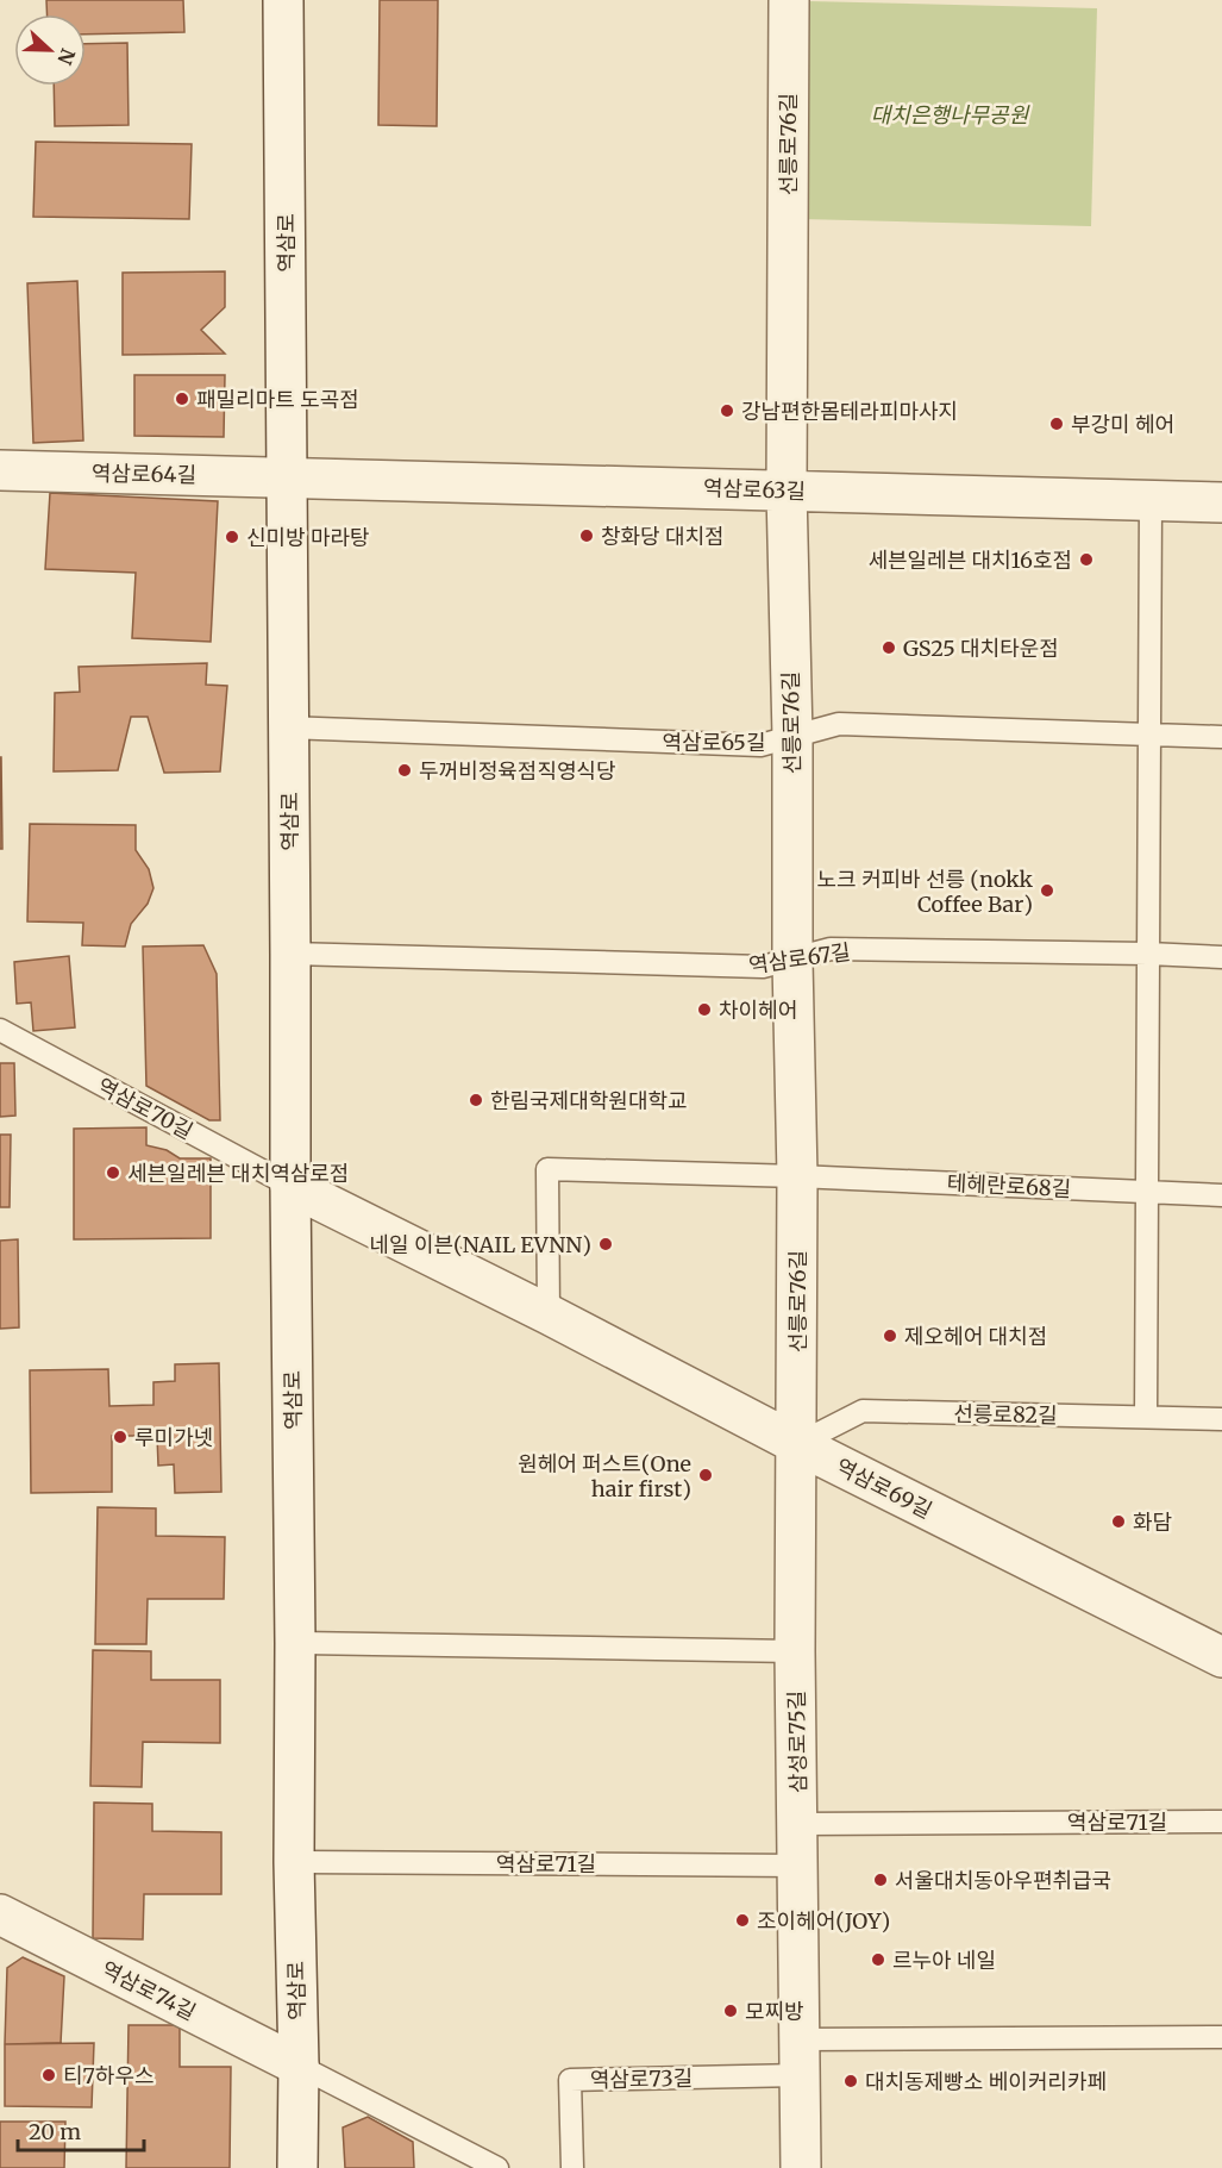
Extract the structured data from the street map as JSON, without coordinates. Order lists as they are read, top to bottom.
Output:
{
  "streets": {
    "street": [
      "선릉로76길",
      "역삼로",
      "역삼로64길",
      "역삼로63길",
      "역삼로69길",
      "삼성로75길",
      "역삼로74길"
    ],
    "lane": [
      "역삼로65길",
      "역삼로67길",
      "역삼로70길",
      "테헤란로68길",
      "선릉로82길",
      "역삼로71길",
      "역삼로73길"
    ]
  },
  "crossings": [
    ["선릉로76길", "역삼로63길"],
    ["선릉로76길", "역삼로65길"],
    ["선릉로76길", "역삼로67길"],
    ["선릉로76길", "테헤란로68길"],
    ["선릉로76길", "선릉로82길"],
    ["선릉로76길", "역삼로69길"],
    ["선릉로76길", "삼성로75길"],
    ["역삼로", "역삼로64길"],
    ["역삼로", "역삼로63길"],
    ["역삼로", "역삼로65길"],
    ["역삼로", "역삼로67길"],
    ["역삼로", "역삼로70길"],
    ["역삼로", "역삼로69길"],
    ["역삼로", "역삼로71길"],
    ["역삼로", "역삼로74길"],
    ["역삼로64길", "역삼로63길"],
    ["역삼로70길", "역삼로69길"],
    ["선릉로82길", "역삼로69길"],
    ["선릉로82길", "삼성로75길"],
    ["역삼로69길", "삼성로75길"],
    ["삼성로75길", "역삼로71길"],
    ["삼성로75길", "역삼로73길"]
  ],
  "parks": ["대치은행나무공원"],
  "places": [
    "패밀리마트 도곡점",
    "강남편한몸테라피마사지",
    "부강미 헤어",
    "창화당 대치점",
    "신미방 마라탕",
    "세븐일레븐 대치16호점",
    "GS25 대치타운점",
    "두꺼비정육점직영식당",
    "노크 커피바 선릉 (nokk Coffee Bar)",
    "차이헤어",
    "한림국제대학원대학교",
    "세븐일레븐 대치역삼로점",
    "네일 이븐(NAIL EVNN)",
    "제오헤어 대치점",
    "루미가넷",
    "원헤어 퍼스트(One hair first)",
    "화담",
    "서울대치동아우편취급국",
    "조이헤어(JOY)",
    "르누아 네일",
    "모찌방",
    "티7하우스",
    "대치동제빵소 베이커리카페"
  ],
  "scale_bar": "20 m",
  "north": "right"
}
